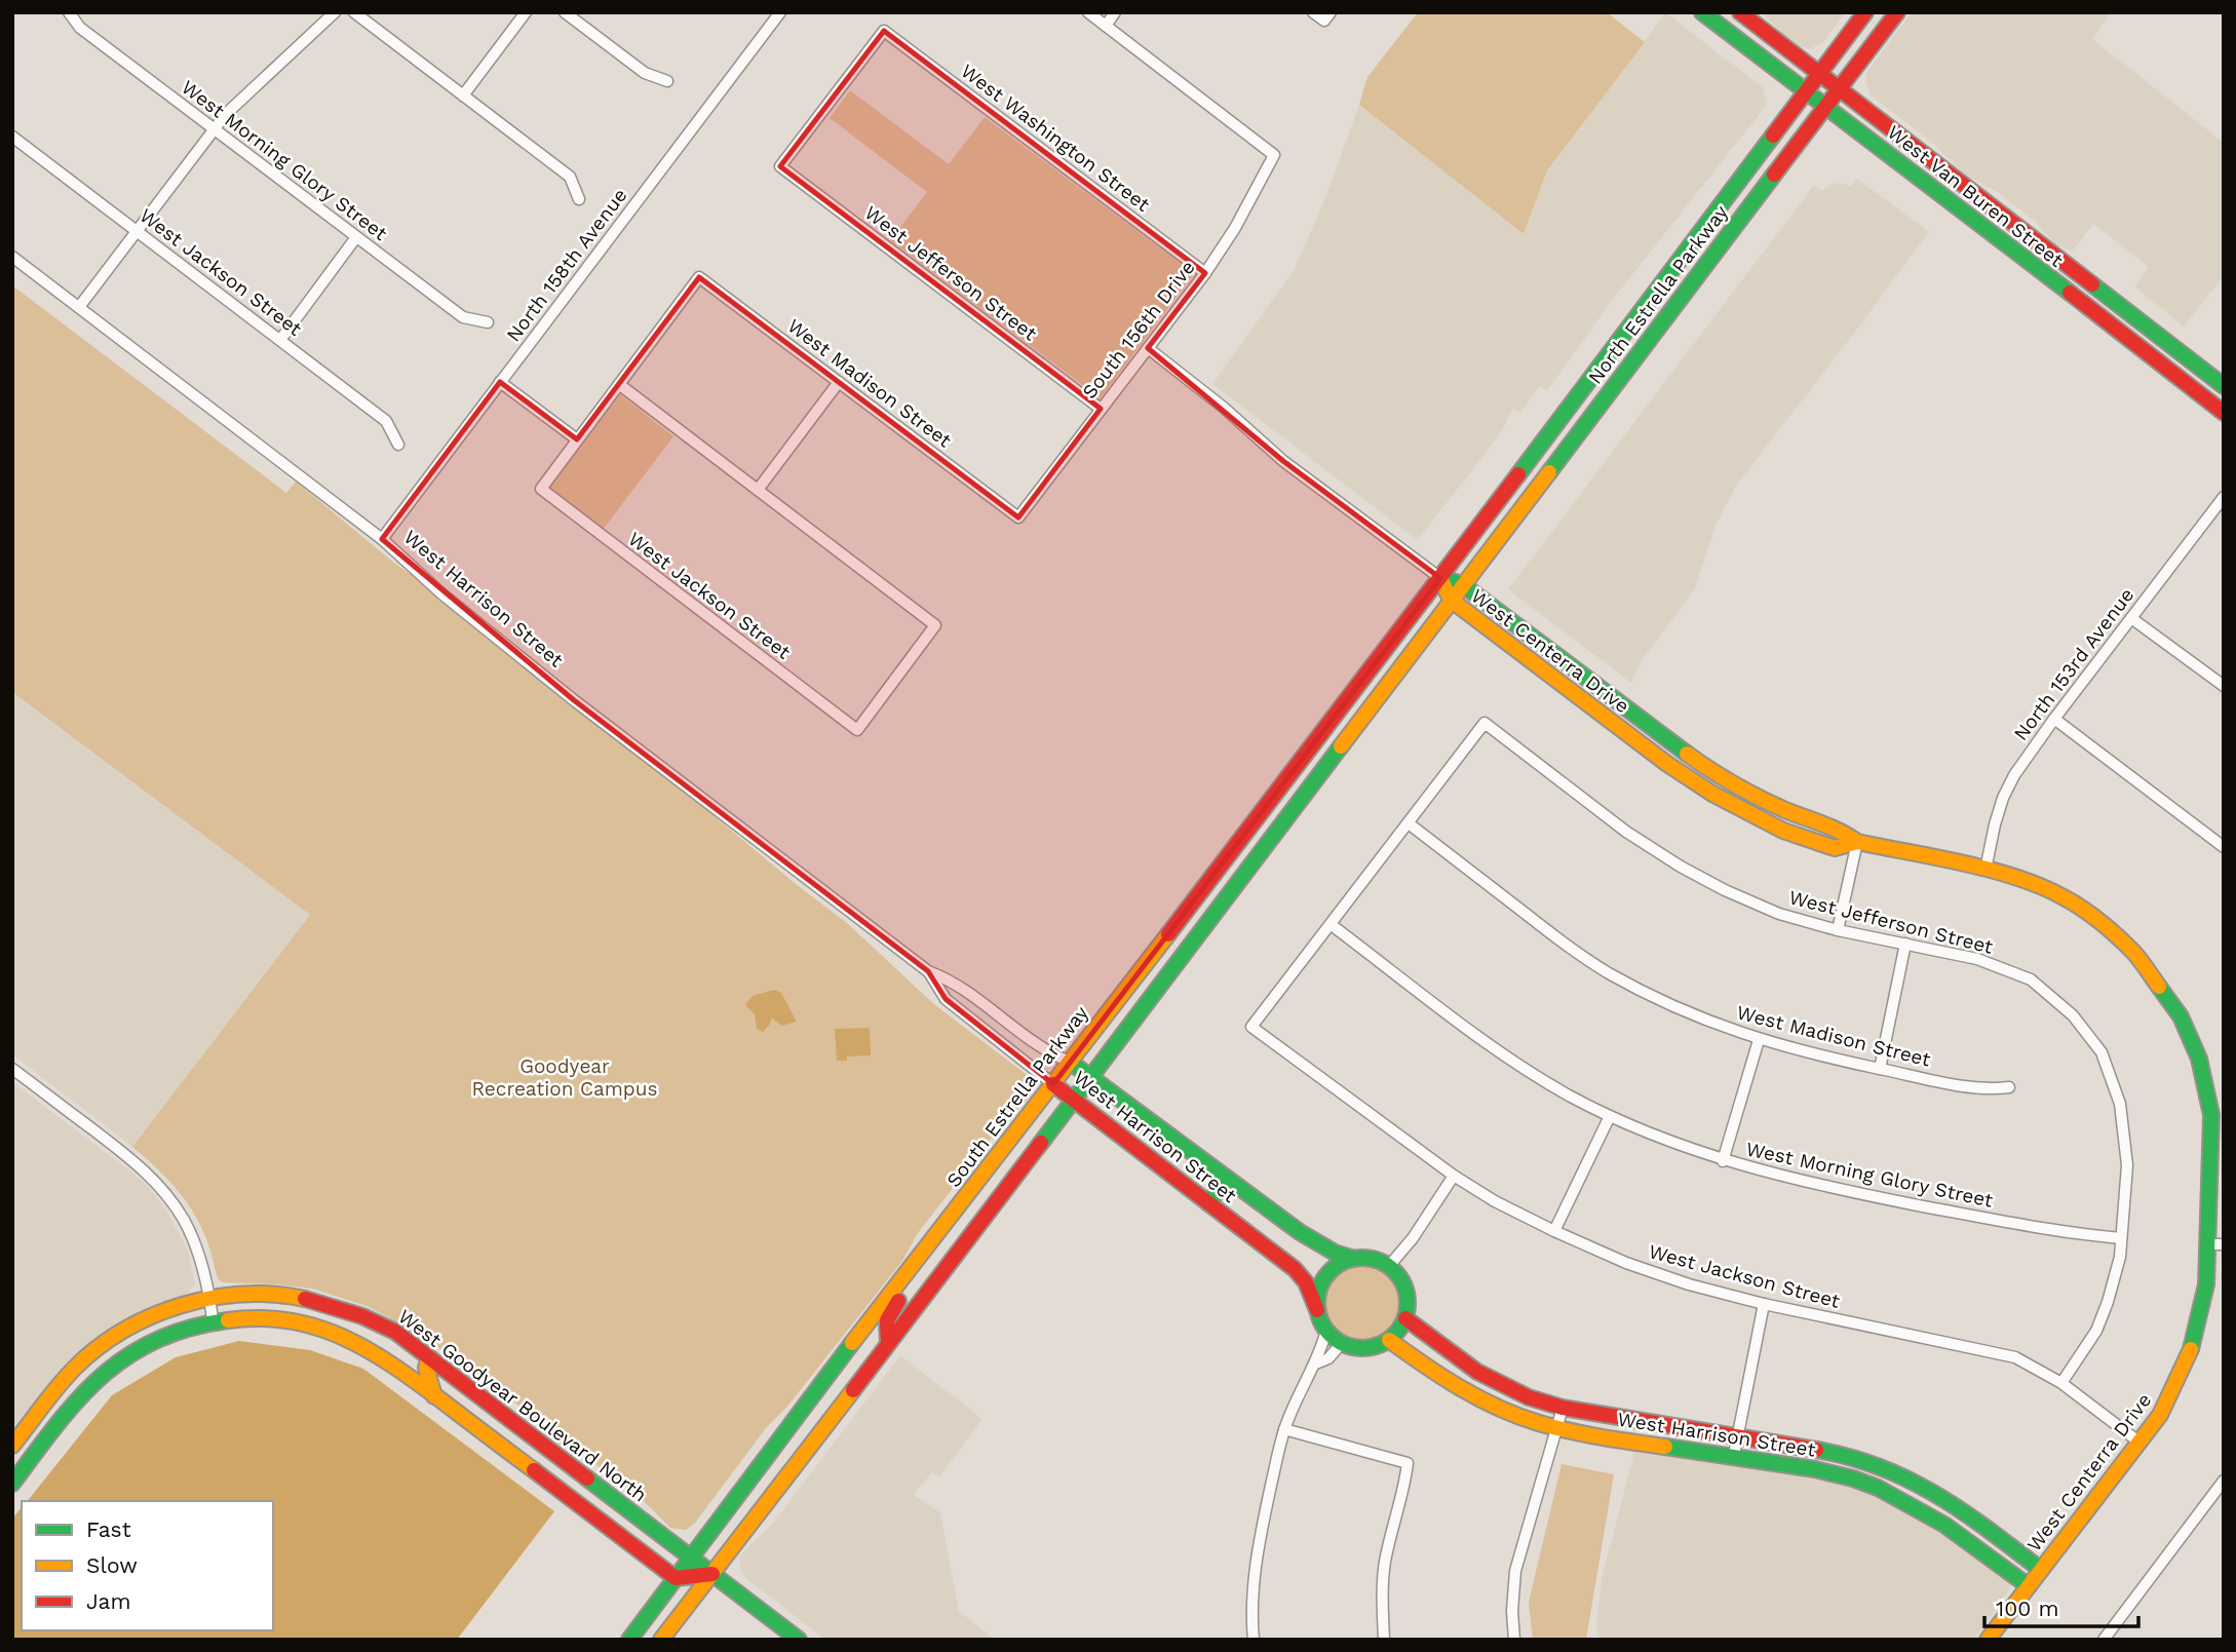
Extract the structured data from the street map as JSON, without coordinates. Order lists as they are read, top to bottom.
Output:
{
  "streets": {
    "street": [
      "West Washington Street",
      "West Morning Glory Street",
      "West Van Buren Street",
      "North 158th Avenue",
      "West Jackson Street",
      "West Jefferson Street",
      "North Estrella Parkway",
      "South 156th Drive",
      "West Madison Street",
      "West Harrison Street",
      "West Centerra Drive",
      "North 153rd Avenue",
      "South Estrella Parkway",
      "West Goodyear Boulevard North"
    ]
  },
  "crossings": [
    ["West Washington Street", "West Jefferson Street"],
    ["West Washington Street", "South 156th Drive"],
    ["West Morning Glory Street", "West Jackson Street"],
    ["West Morning Glory Street", "West Jefferson Street"],
    ["West Van Buren Street", "North Estrella Parkway"],
    ["North 158th Avenue", "West Harrison Street"],
    ["West Jackson Street", "West Jefferson Street"],
    ["West Jackson Street", "West Centerra Drive"],
    ["West Jefferson Street", "South 156th Drive"],
    ["West Jefferson Street", "West Madison Street"],
    ["North Estrella Parkway", "West Centerra Drive"],
    ["North Estrella Parkway", "South Estrella Parkway"],
    ["South 156th Drive", "West Madison Street"],
    ["West Harrison Street", "West Centerra Drive"],
    ["West Harrison Street", "South Estrella Parkway"],
    ["West Centerra Drive", "North 153rd Avenue"],
    ["West Centerra Drive", "South Estrella Parkway"],
    ["South Estrella Parkway", "West Goodyear Boulevard North"]
  ],
  "parks": ["Goodyear Recreation Campus"],
  "legend": ["Fast", "Slow", "Jam"],
  "scale_bar": "100 m"
}
